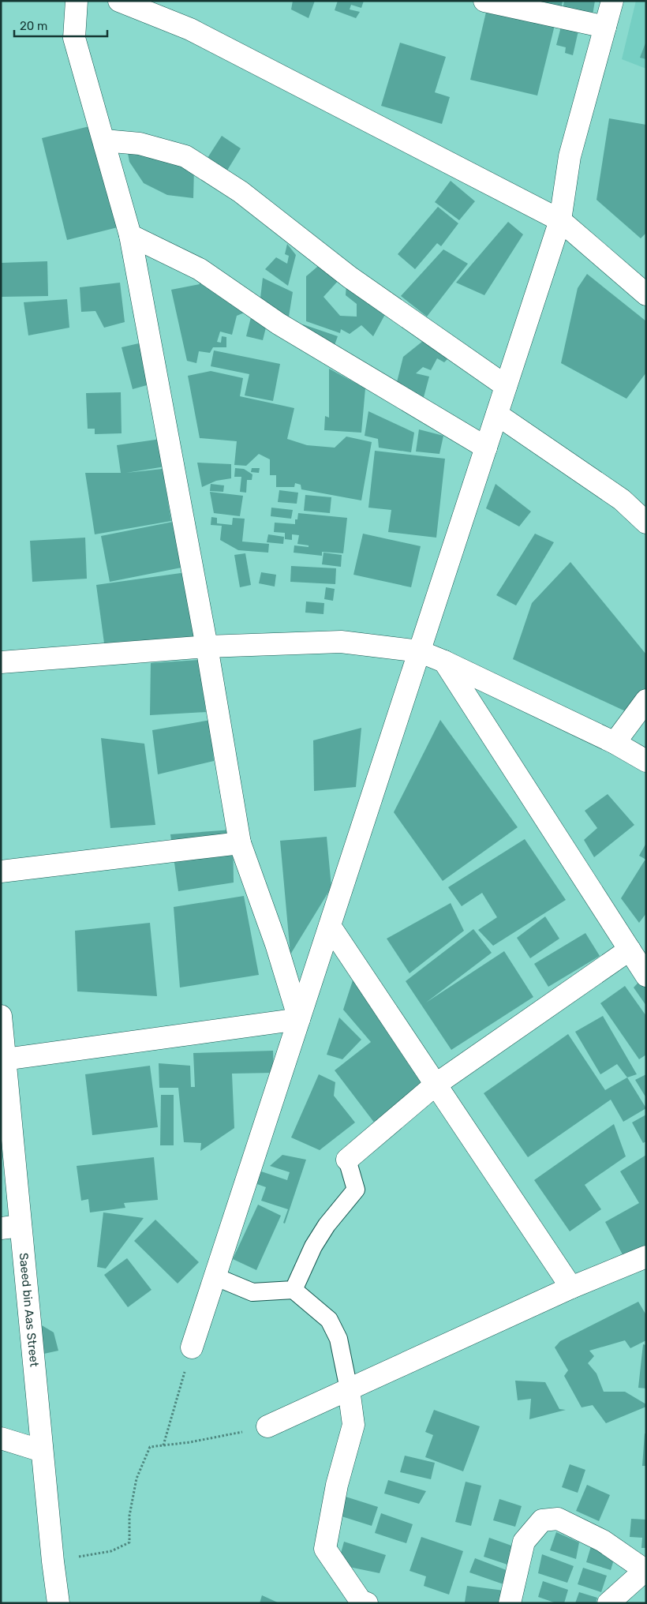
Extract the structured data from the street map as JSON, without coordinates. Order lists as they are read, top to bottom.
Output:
{
  "streets": {
    "street": ["Saeed bin Aas Street"]
  },
  "scale_bar": "20 m"
}
